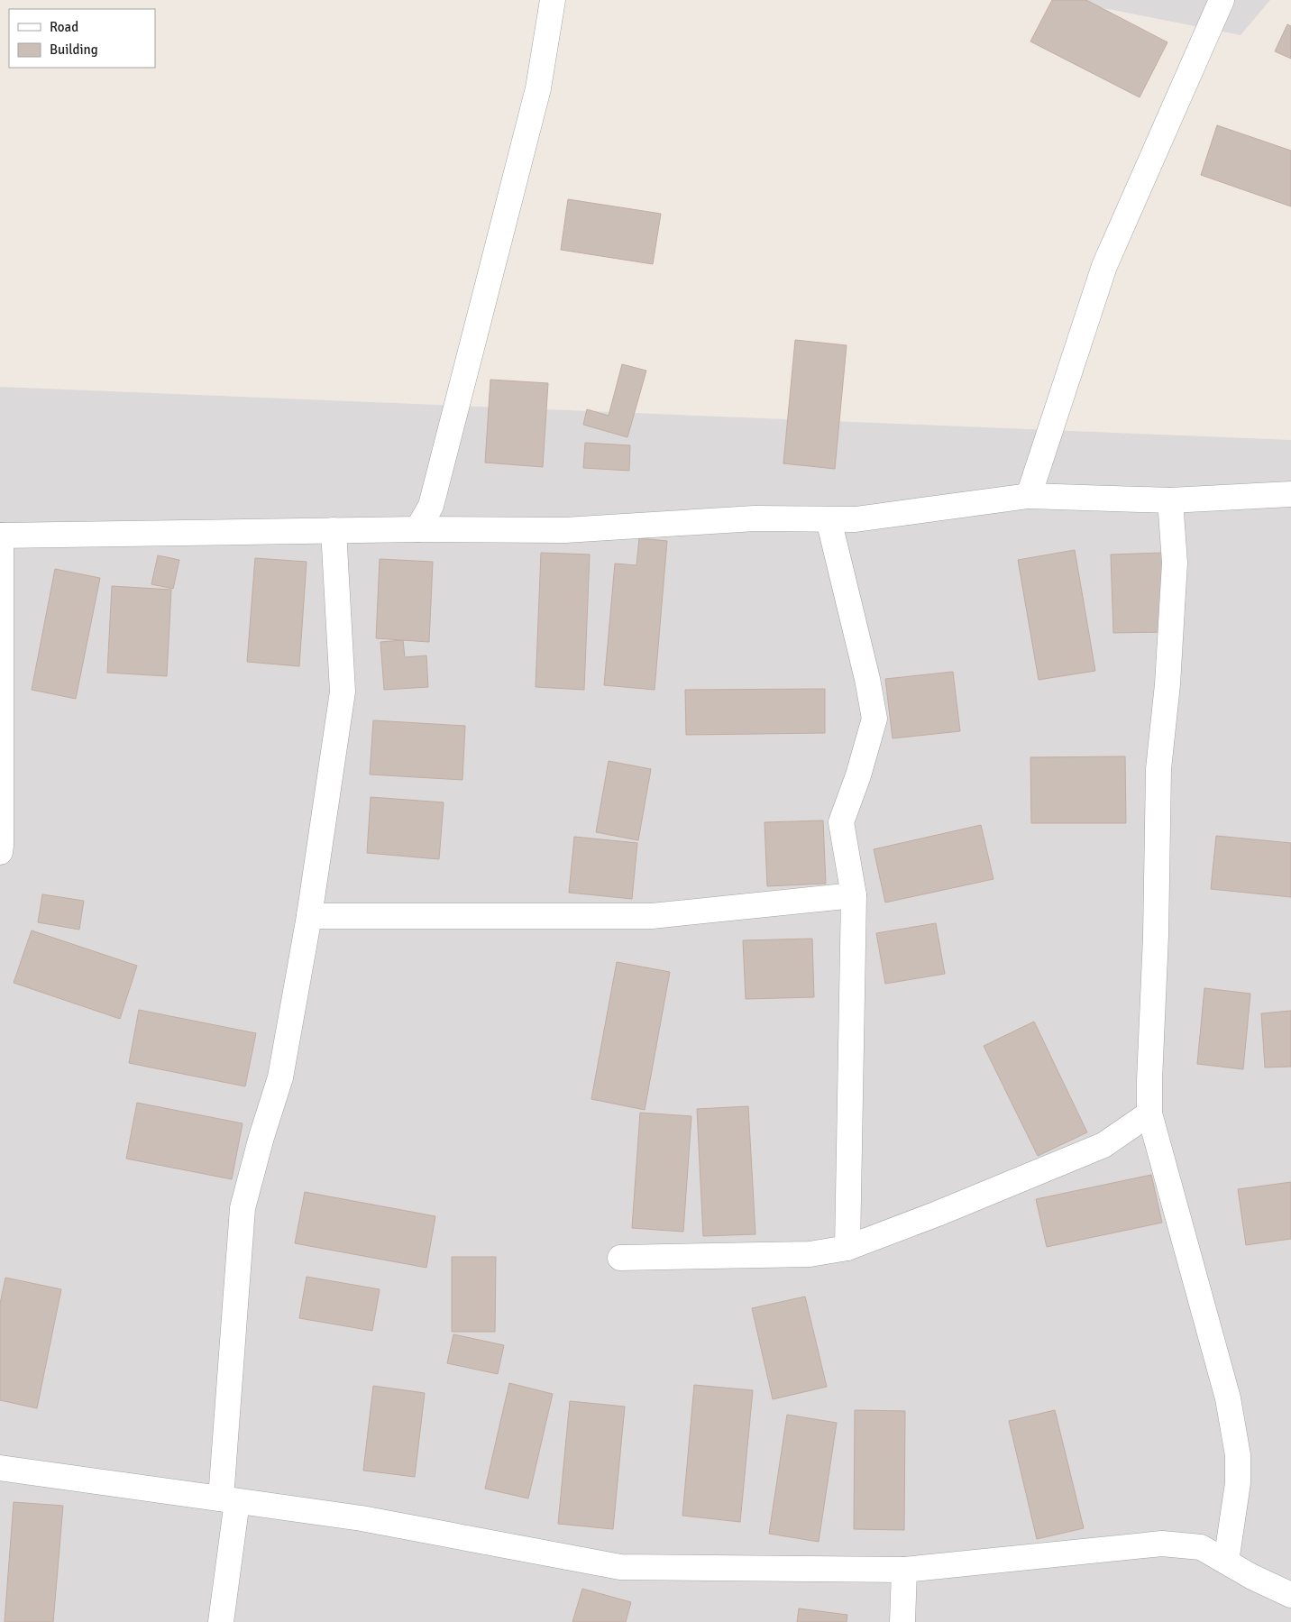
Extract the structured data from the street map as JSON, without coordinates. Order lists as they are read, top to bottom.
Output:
{
  "legend": ["Road", "Building"]
}
